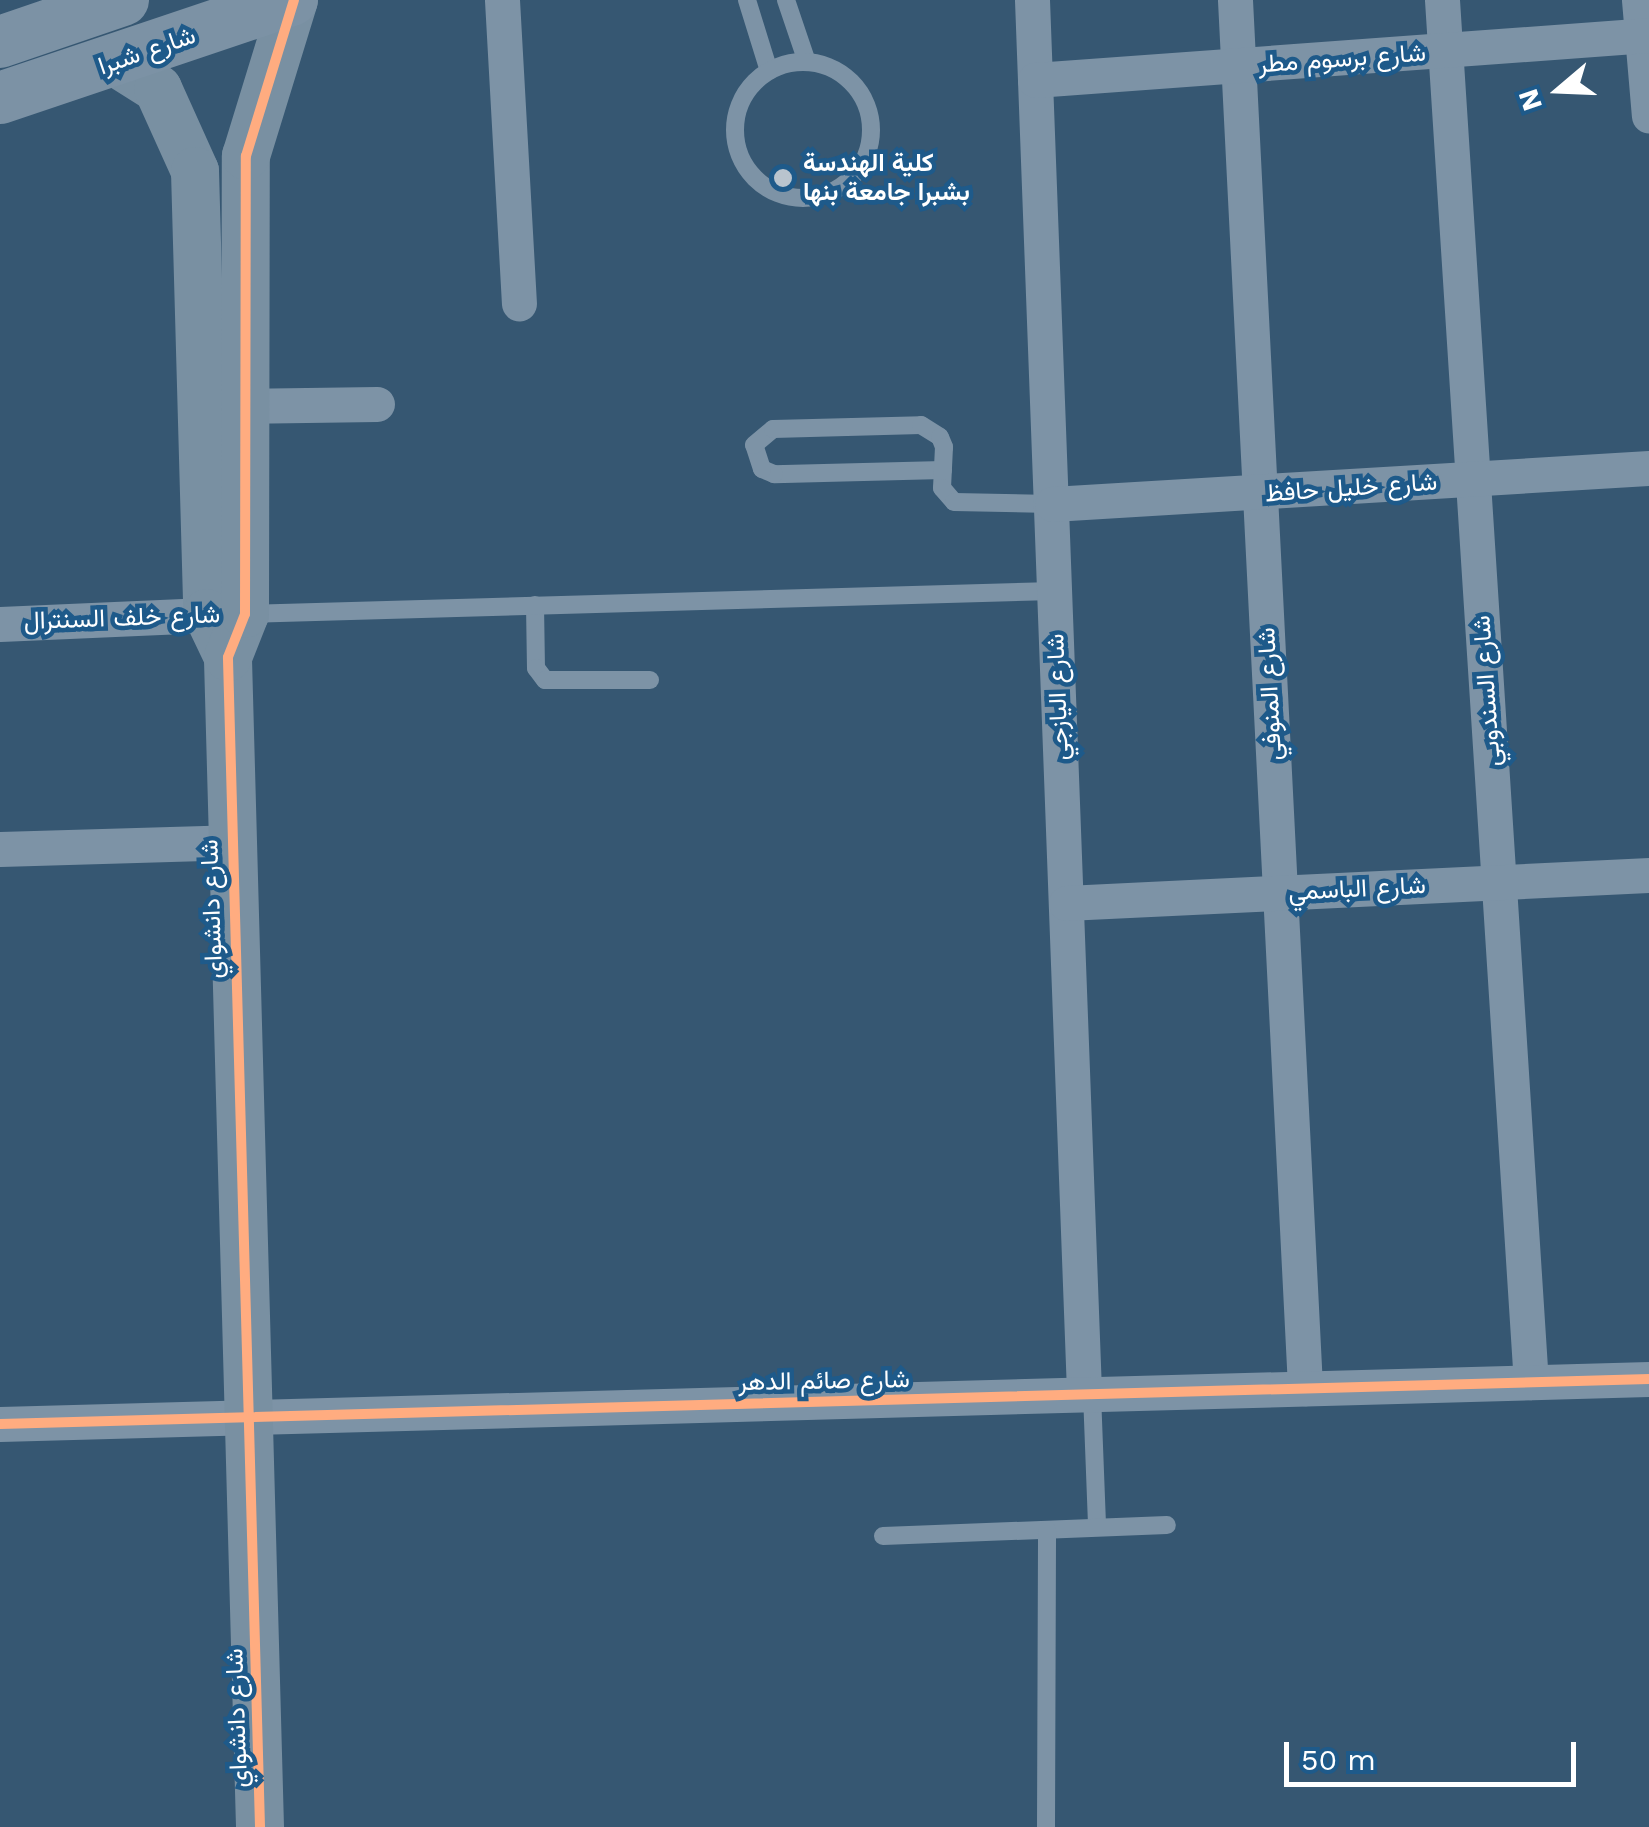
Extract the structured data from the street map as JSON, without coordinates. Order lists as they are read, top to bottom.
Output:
{
  "streets": {
    "main road": ["شارع شبرا"],
    "street": [
      "شارع برسوم مطر",
      "شارع خليل حافظ",
      "شارع خلف السنترال",
      "شارع السندوبي",
      "شارع المنوفي",
      "شارع اليازجي",
      "شارع الباسمي",
      "شارع دانشواي",
      "شارع صائم الدهر"
    ]
  },
  "crossings": [
    ["شارع شبرا", "شارع دانشواي"],
    ["شارع برسوم مطر", "شارع السندوبي"],
    ["شارع برسوم مطر", "شارع المنوفي"],
    ["شارع برسوم مطر", "شارع اليازجي"],
    ["شارع خليل حافظ", "شارع السندوبي"],
    ["شارع خليل حافظ", "شارع المنوفي"],
    ["شارع خليل حافظ", "شارع اليازجي"],
    ["شارع خلف السنترال", "شارع دانشواي"],
    ["شارع السندوبي", "شارع الباسمي"],
    ["شارع السندوبي", "شارع صائم الدهر"],
    ["شارع المنوفي", "شارع الباسمي"],
    ["شارع المنوفي", "شارع صائم الدهر"],
    ["شارع اليازجي", "شارع الباسمي"],
    ["شارع اليازجي", "شارع صائم الدهر"],
    ["شارع دانشواي", "شارع صائم الدهر"]
  ],
  "places": ["كلية الهندسة بشبرا جامعة بنها"],
  "scale_bar": "50 m",
  "north": "left"
}
